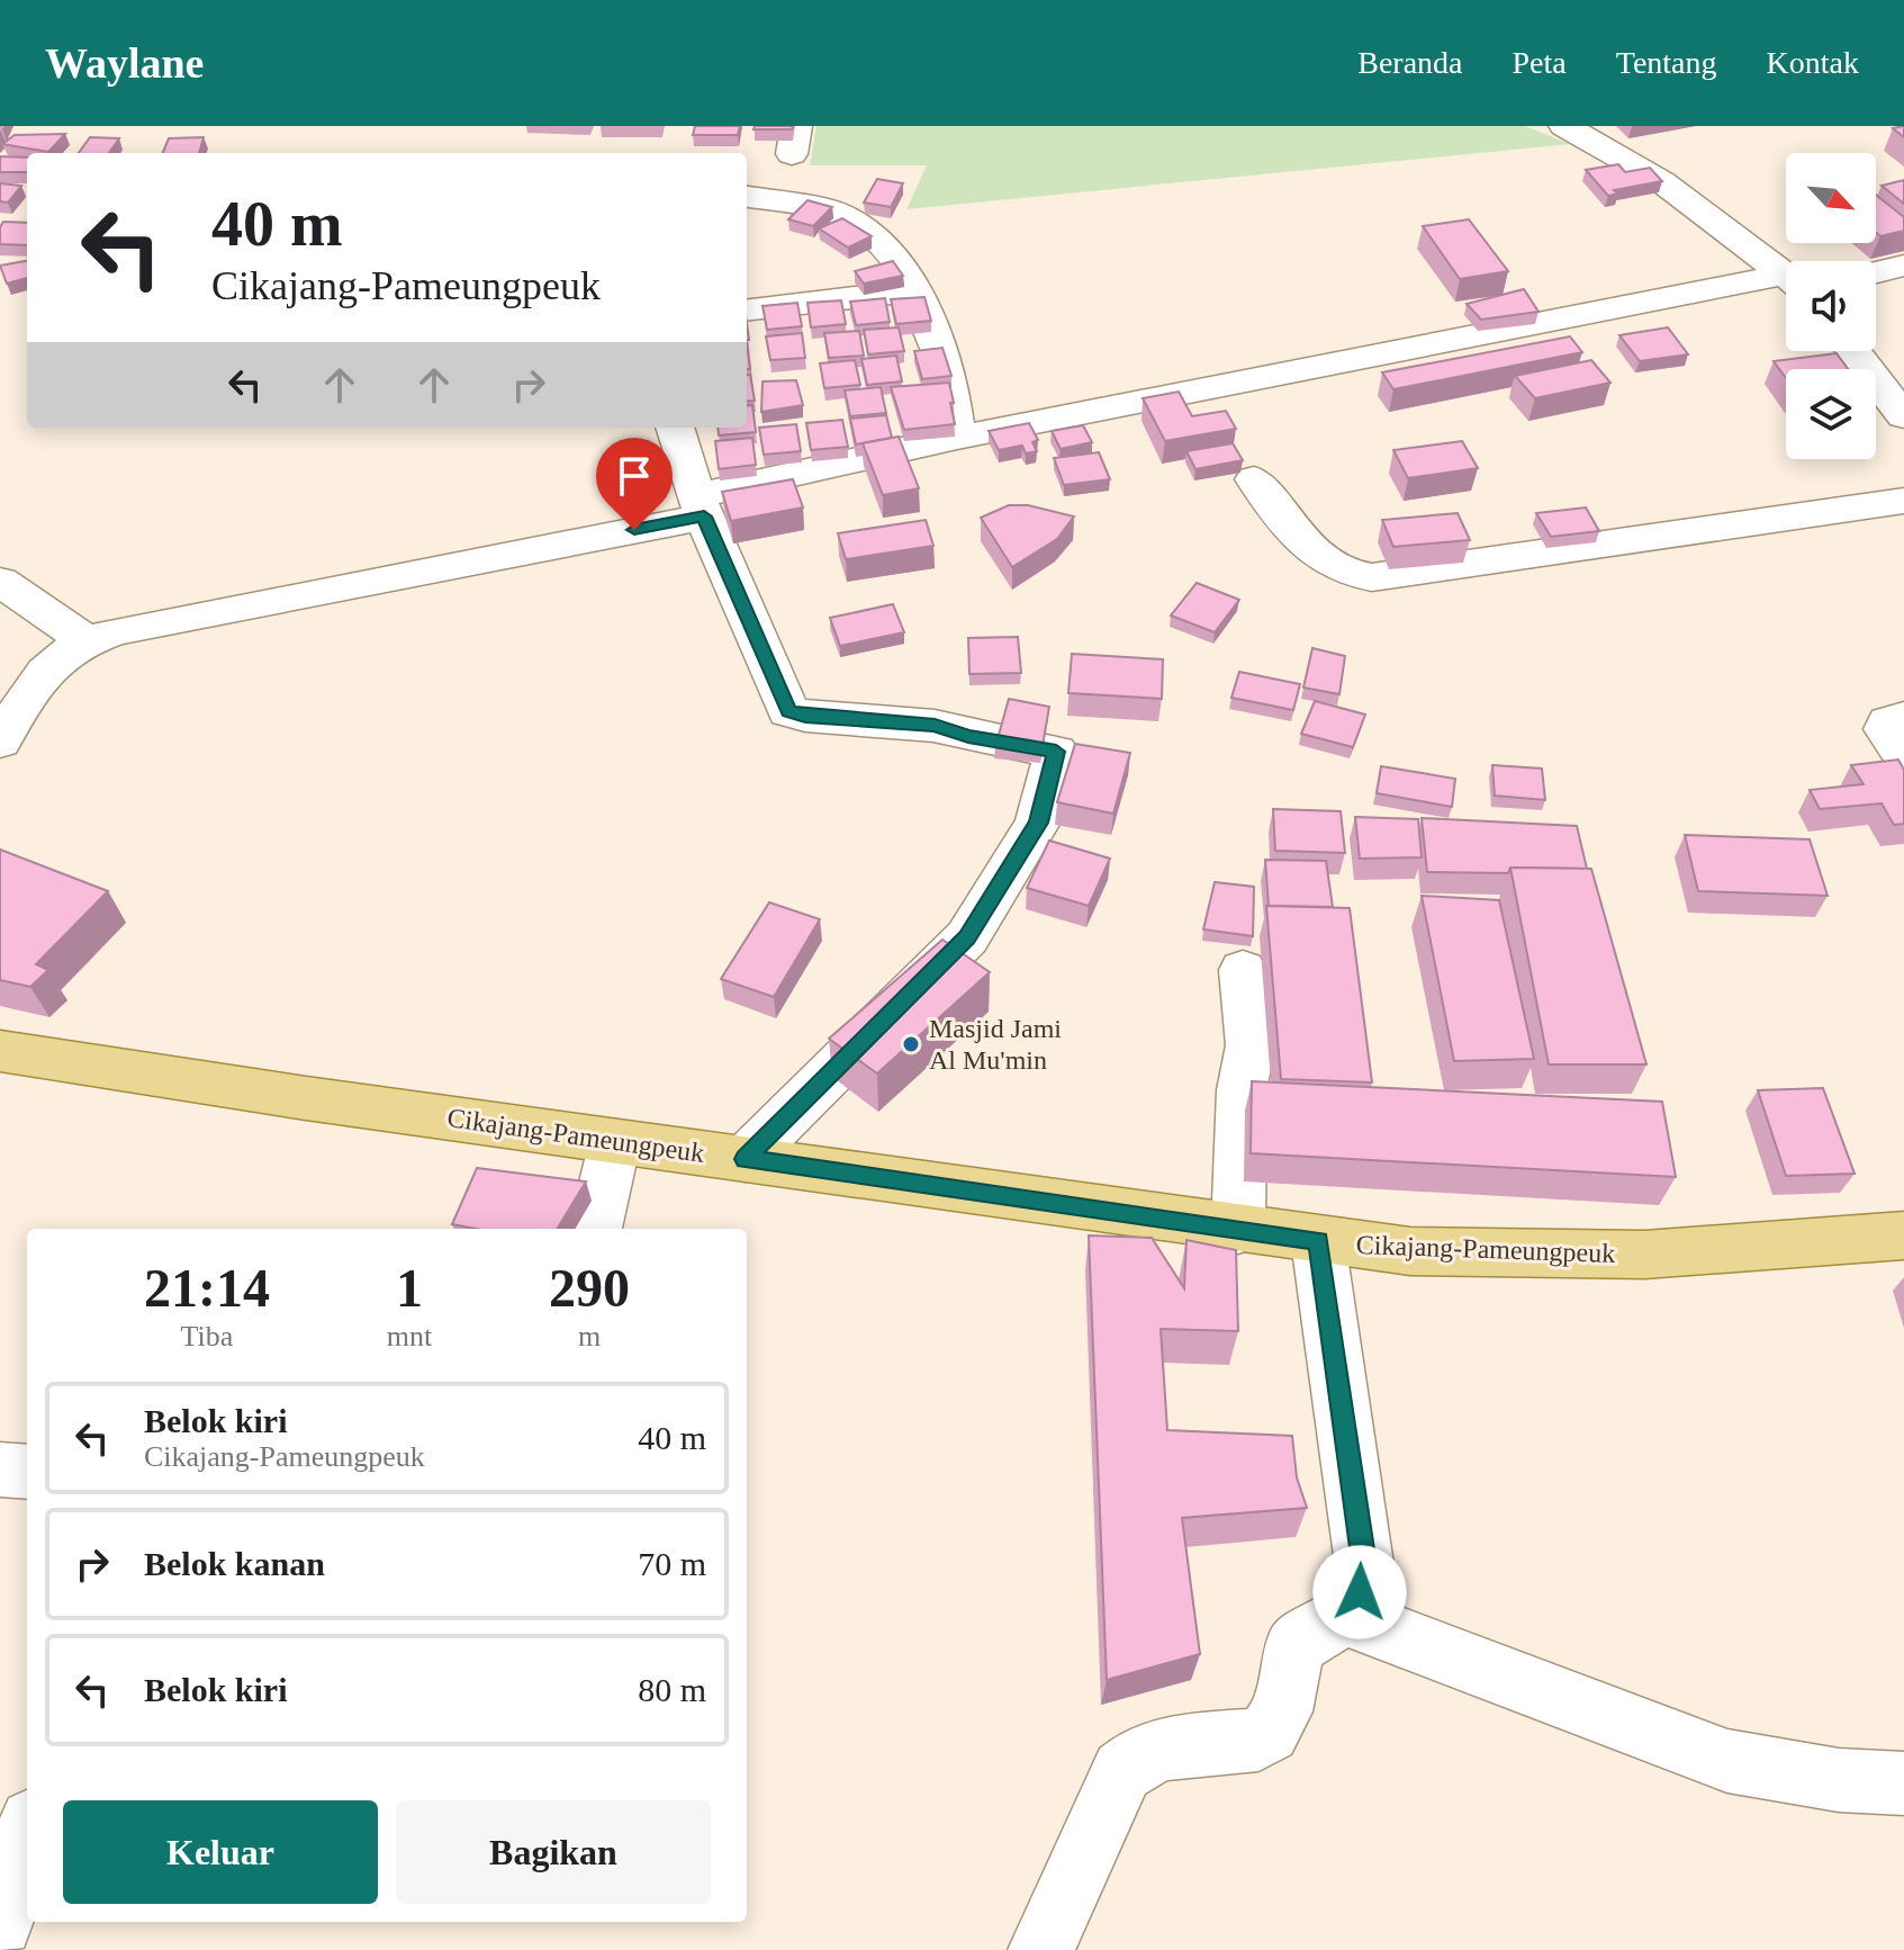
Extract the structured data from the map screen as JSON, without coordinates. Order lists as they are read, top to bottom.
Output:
{
  "streets": {
    "main road": ["Cikajang-Pameungpeuk"]
  },
  "places": ["Masjid Jami Al Mu'min"],
  "north": "bottom right",
  "page": {
    "header": "Waylane",
    "nav": [
      "Beranda",
      "Peta",
      "Tentang",
      "Kontak"
    ],
    "turn": ["40 m", "Cikajang-Pameungpeuk"],
    "eta": [
      "21:14",
      "Tiba",
      "1",
      "mnt",
      "290",
      "m"
    ],
    "list": [
      {
        "name": "Belok kiri",
        "note": "Cikajang-Pameungpeuk",
        "value": "40 m"
      },
      {
        "name": "Belok kanan",
        "value": "70 m"
      },
      {
        "name": "Belok kiri",
        "value": "80 m"
      }
    ],
    "buttons": ["Keluar", "Bagikan"]
  }
}
